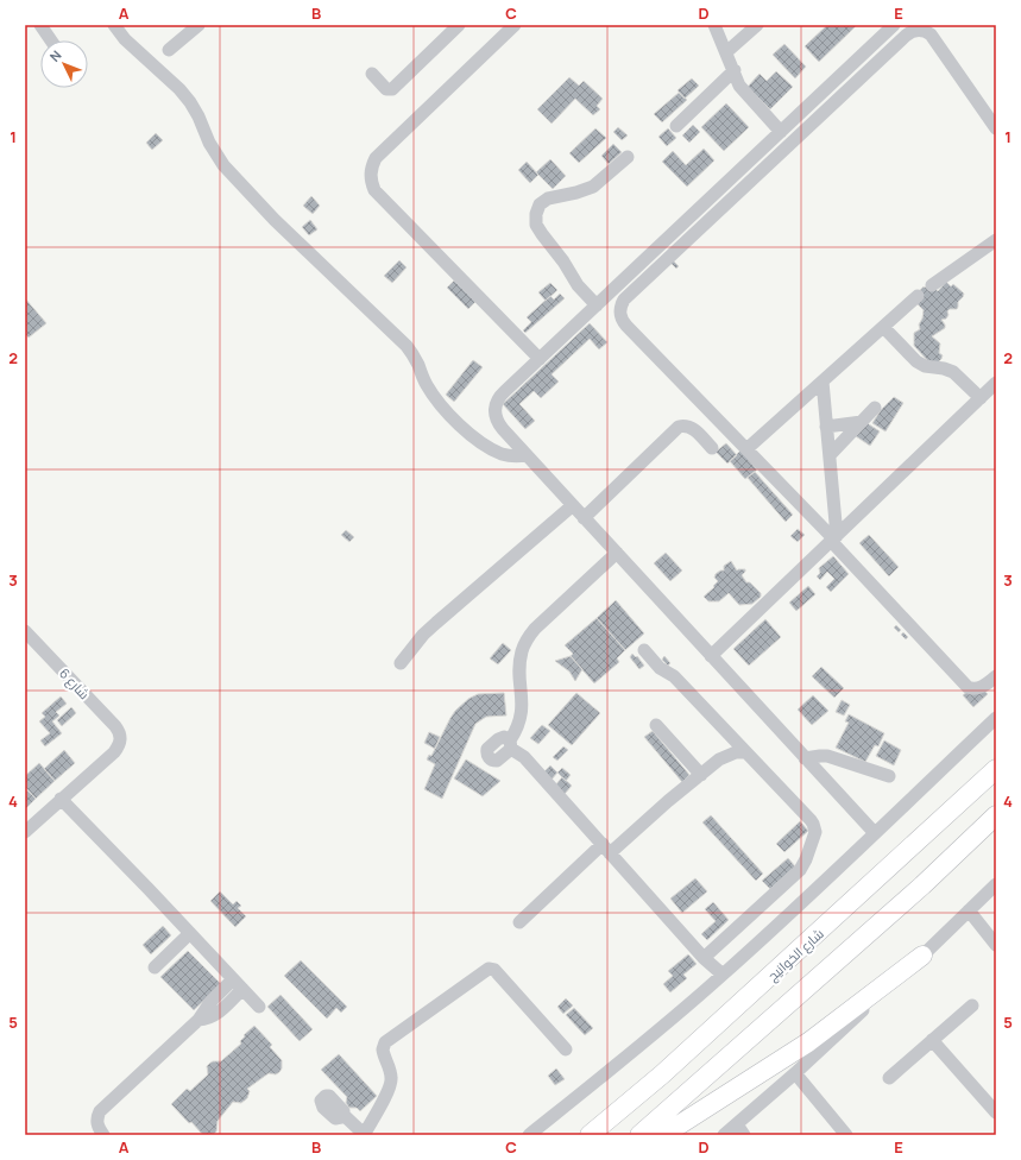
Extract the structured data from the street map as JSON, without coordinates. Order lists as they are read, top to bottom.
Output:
{
  "streets": {
    "highway": ["شارع الخوانيج"],
    "street": ["شارع 6"]
  },
  "north": "top left",
  "grid": {
    "columns": [
      "A",
      "B",
      "C",
      "D",
      "E"
    ],
    "rows": [
      "1",
      "2",
      "3",
      "4",
      "5"
    ]
  }
}
